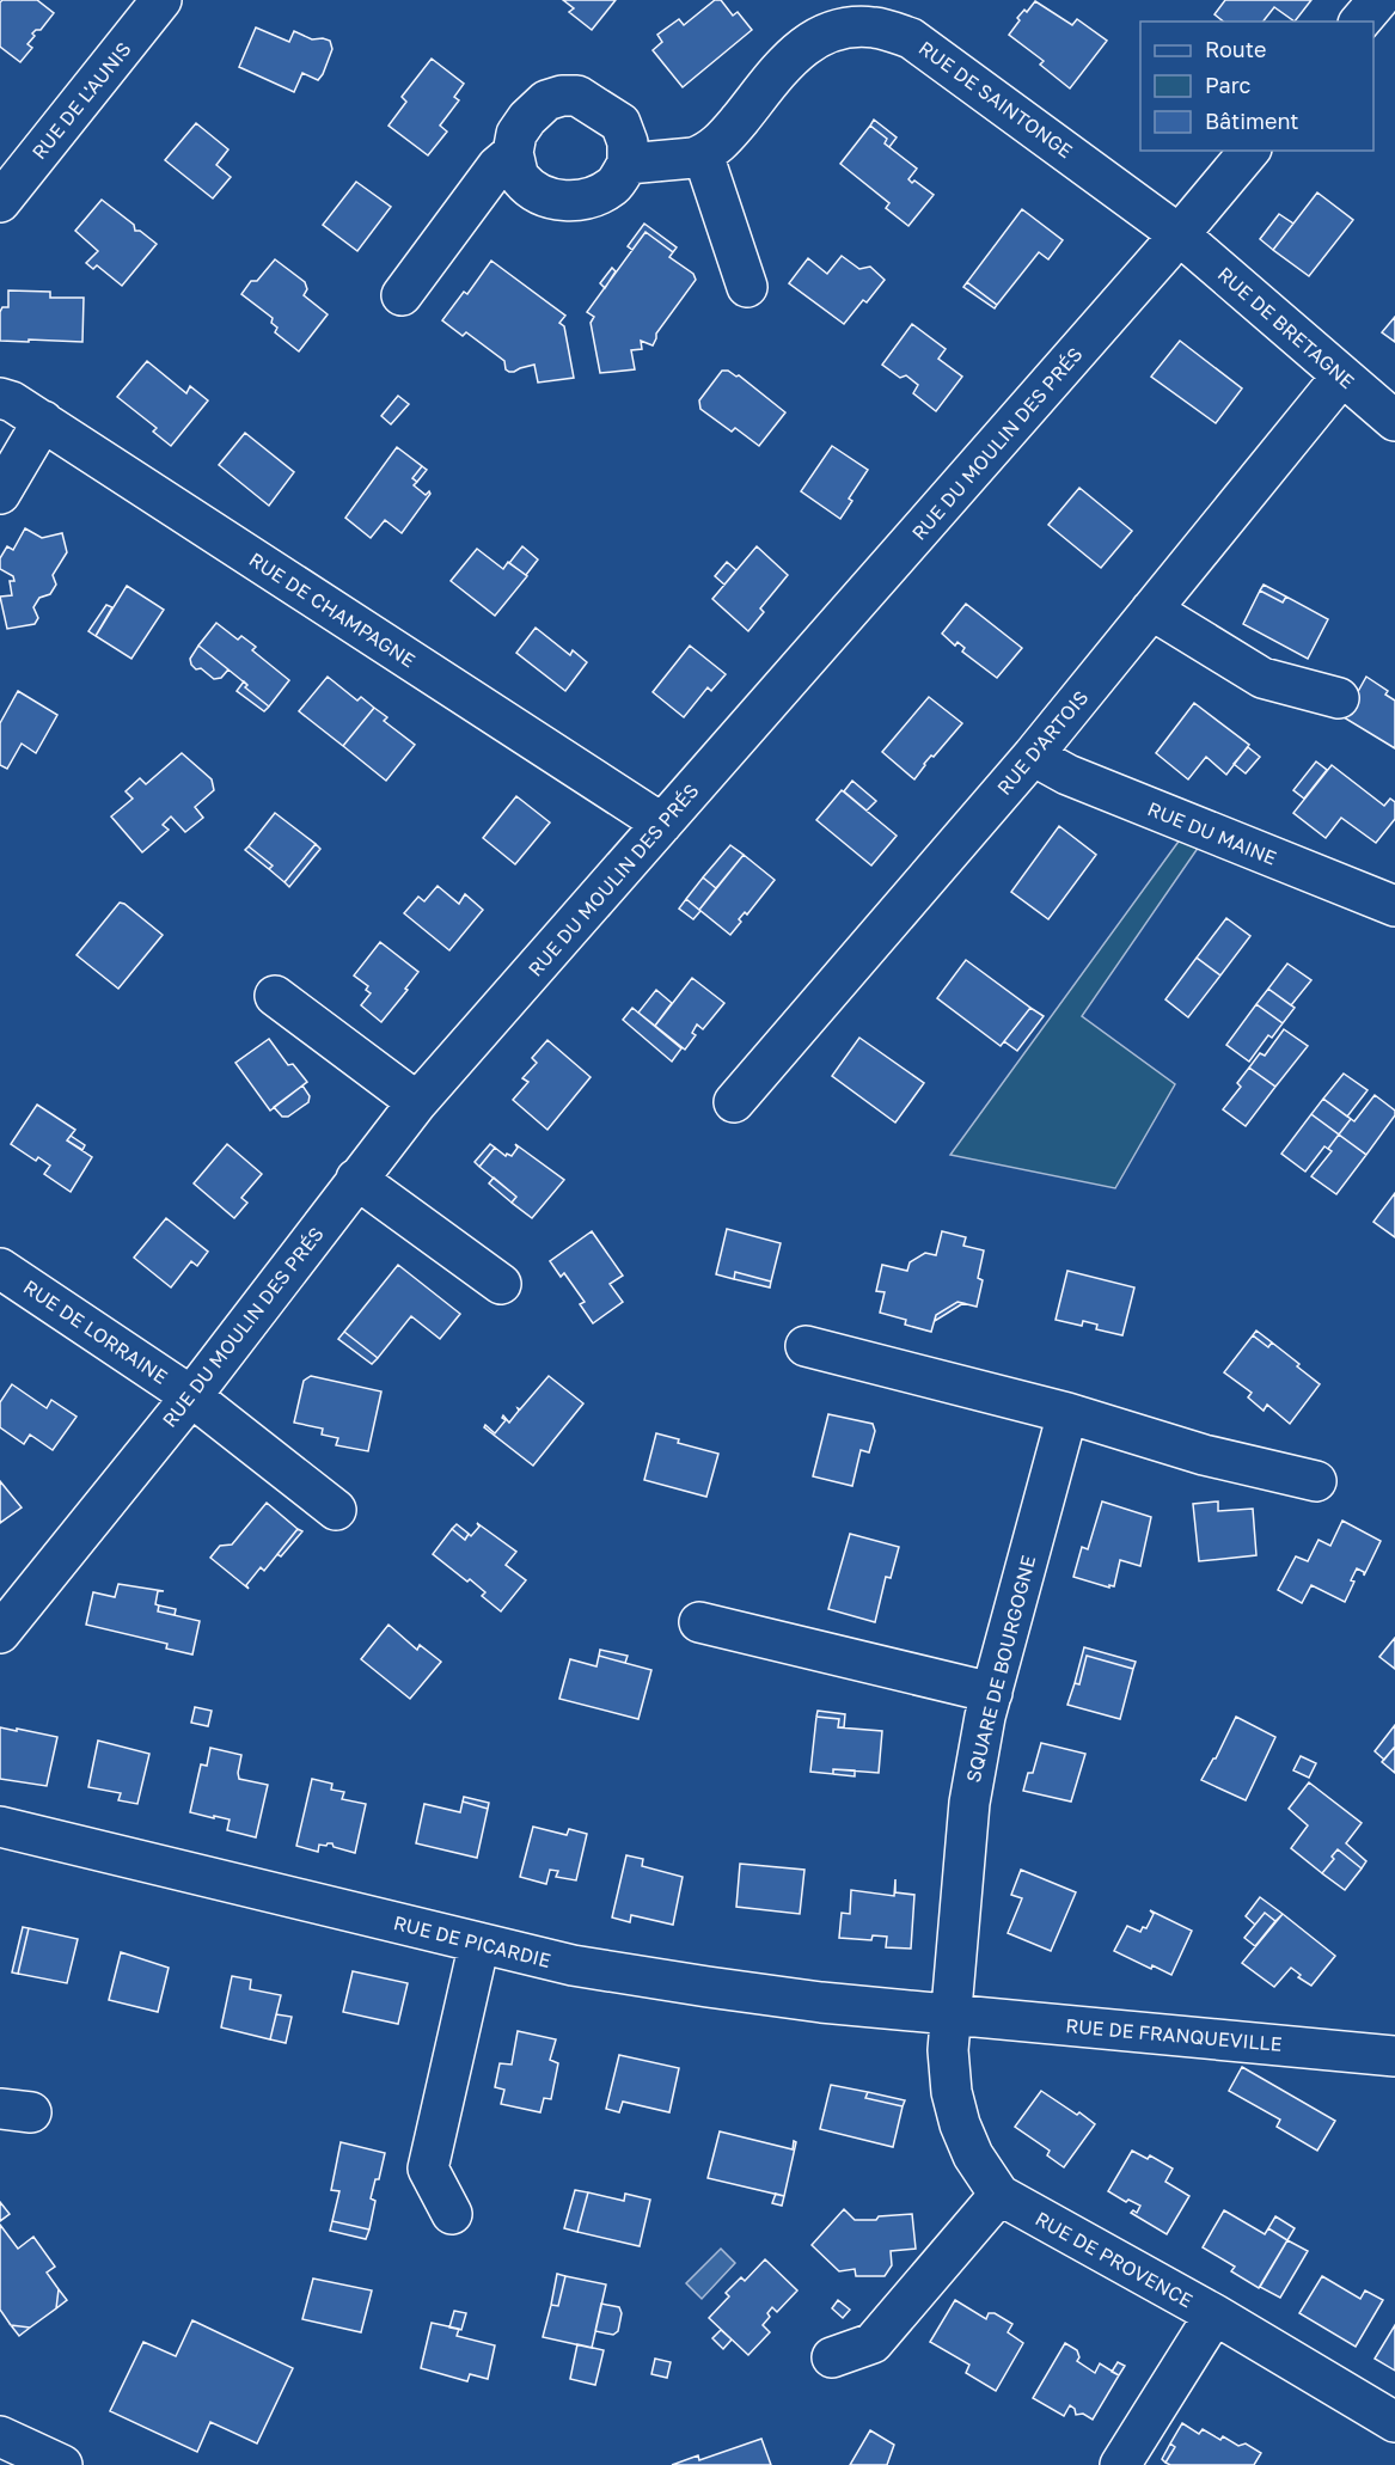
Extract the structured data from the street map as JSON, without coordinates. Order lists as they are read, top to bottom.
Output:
{
  "streets": {
    "street": [
      "RUE DE SAINTONGE",
      "RUE DE L'AUNIS",
      "RUE DE BRETAGNE",
      "RUE DU MOULIN DES PRÉS",
      "RUE DE CHAMPAGNE",
      "RUE D'ARTOIS",
      "RUE DU MAINE",
      "RUE DE LORRAINE",
      "SQUARE DE BOURGOGNE",
      "RUE DE PICARDIE",
      "RUE DE FRANQUEVILLE",
      "RUE DE PROVENCE"
    ]
  },
  "crossings": [
    ["RUE DE SAINTONGE", "RUE DE BRETAGNE"],
    ["RUE DE SAINTONGE", "RUE DU MOULIN DES PRÉS"],
    ["RUE DE BRETAGNE", "RUE DU MOULIN DES PRÉS"],
    ["RUE DE BRETAGNE", "RUE D'ARTOIS"],
    ["RUE DU MOULIN DES PRÉS", "RUE DE CHAMPAGNE"],
    ["RUE DU MOULIN DES PRÉS", "RUE DE LORRAINE"],
    ["RUE D'ARTOIS", "RUE DU MAINE"],
    ["SQUARE DE BOURGOGNE", "RUE DE PICARDIE"],
    ["SQUARE DE BOURGOGNE", "RUE DE FRANQUEVILLE"],
    ["SQUARE DE BOURGOGNE", "RUE DE PROVENCE"],
    ["RUE DE PICARDIE", "RUE DE FRANQUEVILLE"],
    ["RUE DE PICARDIE", "RUE DE PROVENCE"],
    ["RUE DE FRANQUEVILLE", "RUE DE PROVENCE"]
  ],
  "legend": ["Route", "Parc", "Bâtiment"]
}
